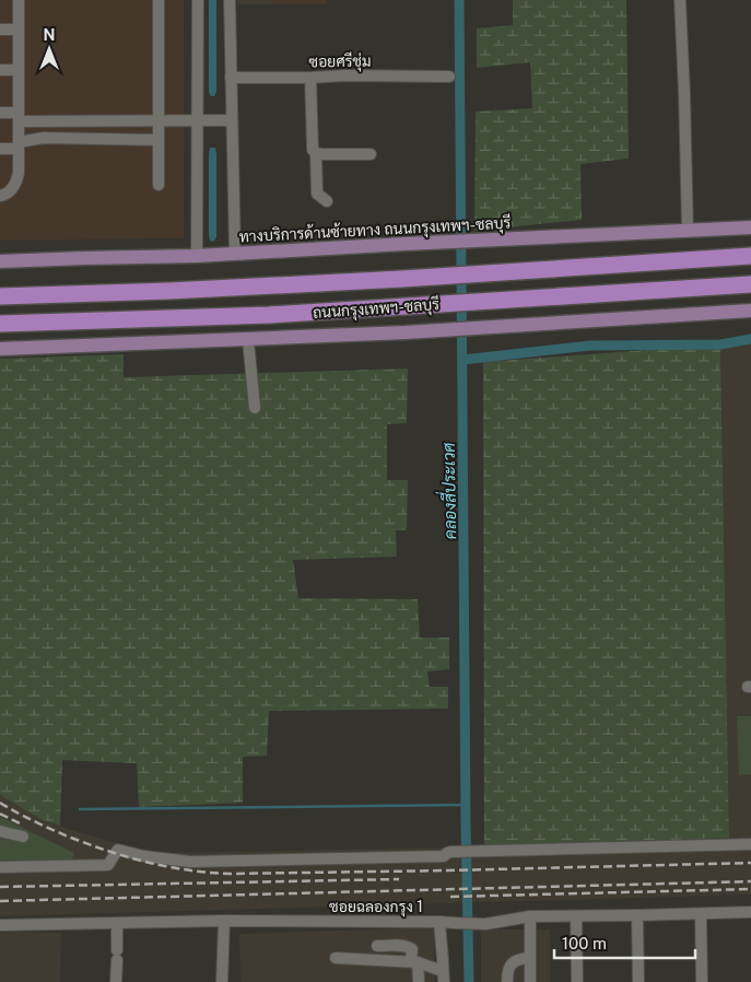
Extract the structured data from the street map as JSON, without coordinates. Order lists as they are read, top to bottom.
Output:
{
  "streets": {
    "highway": ["ถนนกรุงเทพฯ-ชลบุรี"],
    "main road": ["ทางบริการด้านซ้ายทาง ถนนกรุงเทพฯ-ชลบุรี"],
    "street": ["ซอยศรีชุ่ม", "ซอยฉลองกรุง 1"]
  },
  "water": ["คลองสี่ประเวศ"],
  "scale_bar": "100 m",
  "north": "top"
}
